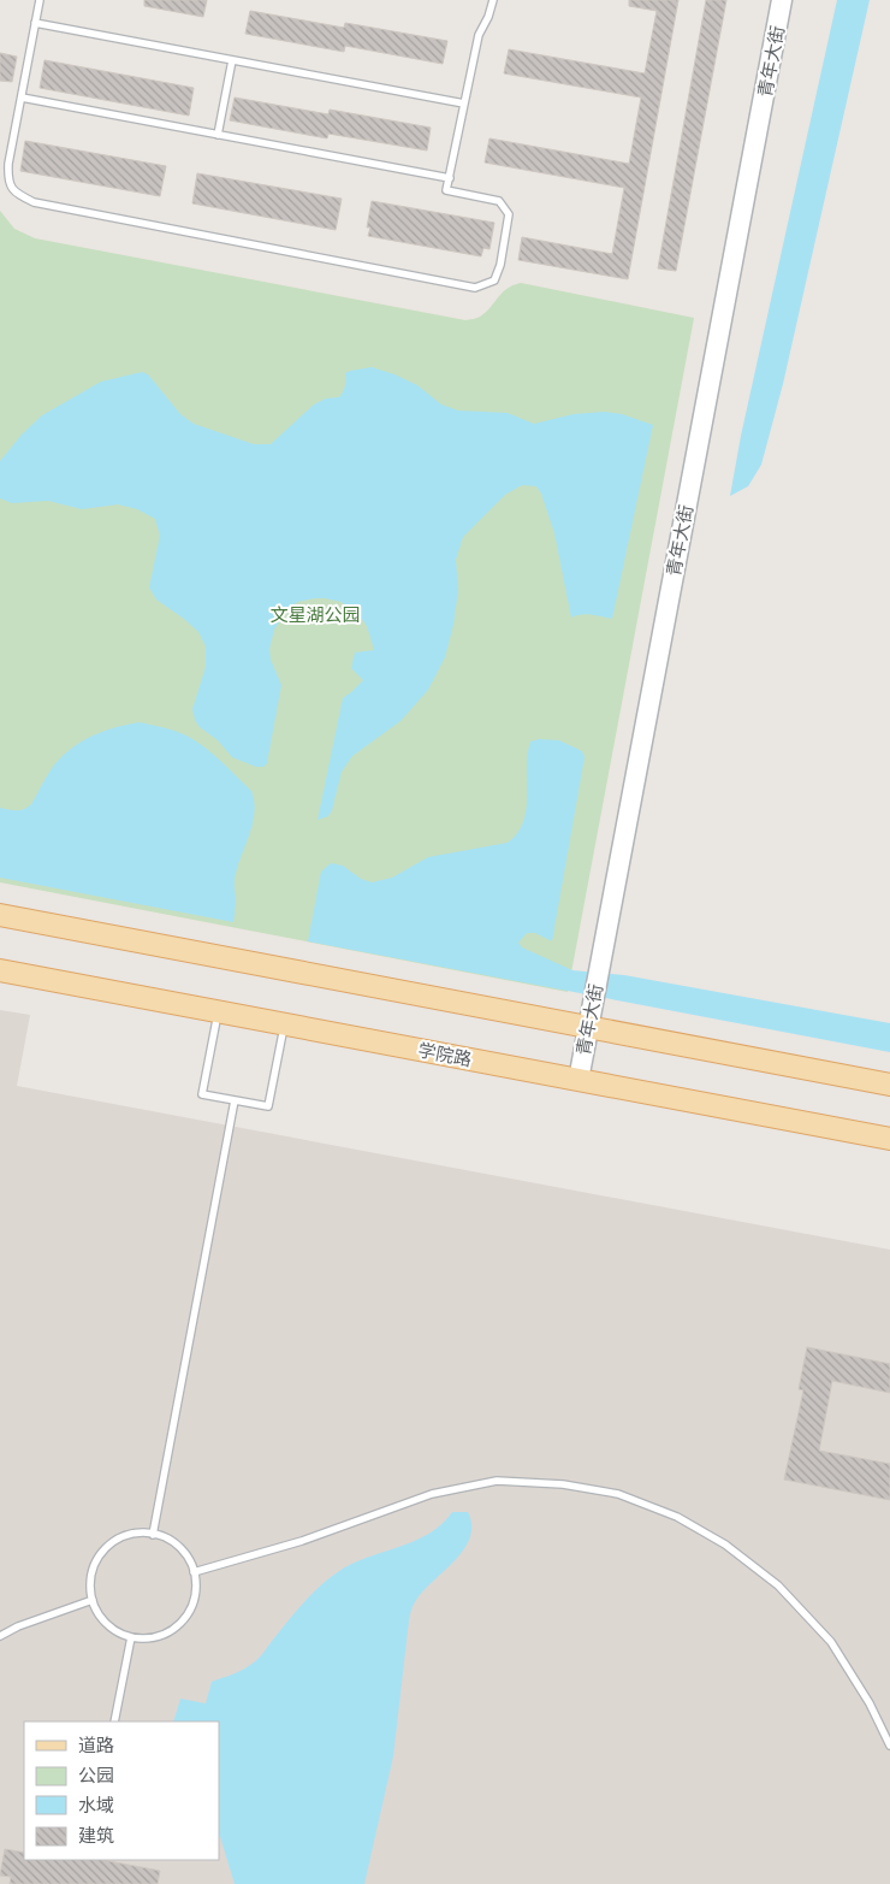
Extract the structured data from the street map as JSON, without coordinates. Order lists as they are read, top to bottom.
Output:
{
  "streets": {
    "main road": ["学院路"],
    "street": ["青年大街"]
  },
  "crossings": [
    ["青年大街", "学院路"]
  ],
  "parks": ["文星湖公园"],
  "legend": [
    "道路",
    "公园",
    "水域",
    "建筑"
  ]
}
